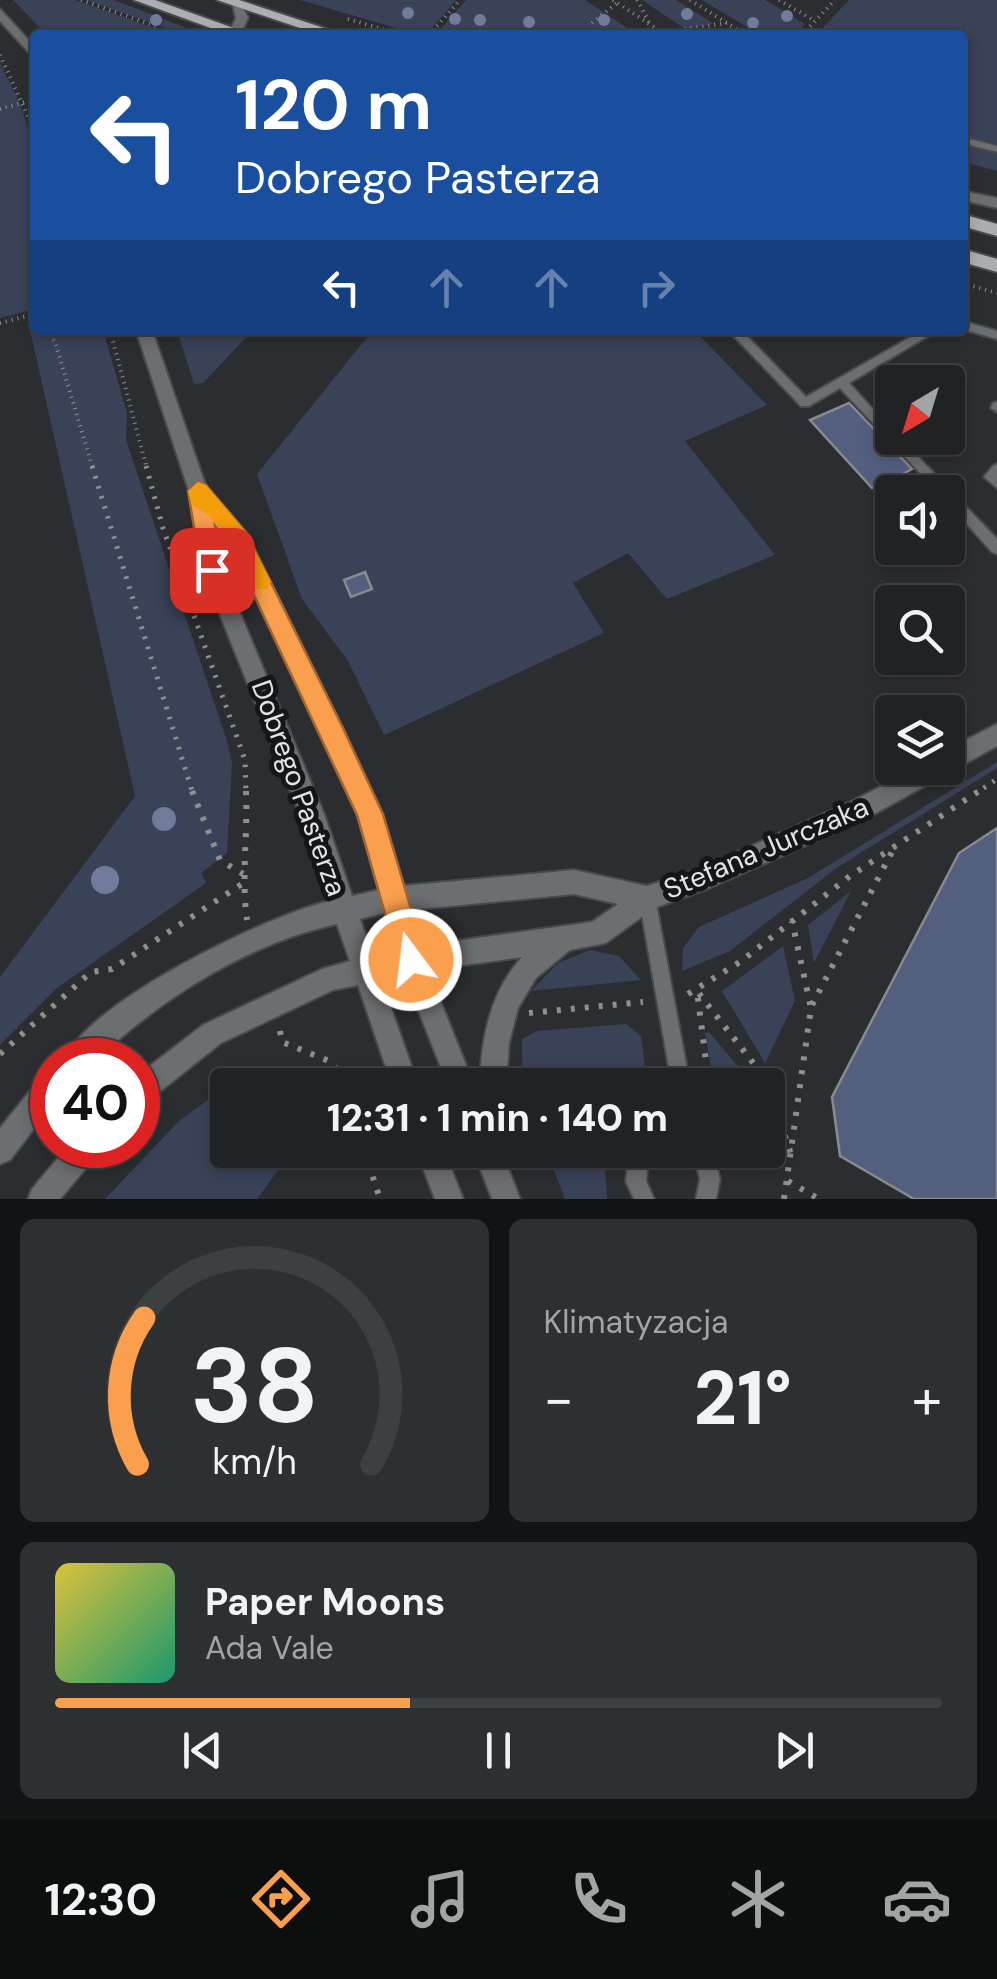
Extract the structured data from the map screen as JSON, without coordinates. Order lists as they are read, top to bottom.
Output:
{
  "streets": {
    "street": ["Dobrego Pasterza", "Stefana Jurczaka"]
  },
  "crossings": [
    ["Dobrego Pasterza", "Stefana Jurczaka"]
  ],
  "north": "bottom left",
  "page": {
    "turn": ["120 m", "Dobrego Pasterza"],
    "limit": "40",
    "trip": "12:31 · 1 min · 140 m",
    "tile": "Klimatyzacja",
    "heat": ["−", "21°", "+"],
    "song": ["Paper Moons", "Ada Vale"],
    "tabs": "12:30",
    "gauge": ["38", "km/h"]
  }
}
